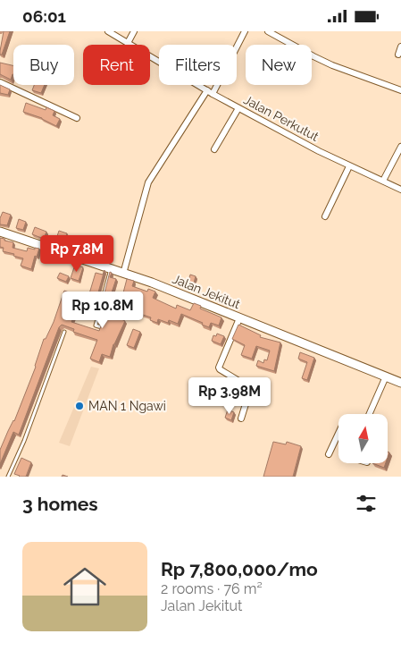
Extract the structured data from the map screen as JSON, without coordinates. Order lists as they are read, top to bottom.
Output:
{
  "streets": {
    "street": ["Jalan Perkutut", "Jalan Jekitut"]
  },
  "places": ["MAN 1 Ngawi"],
  "north": "top",
  "page": {
    "status": "06:01",
    "chip": [
      "Buy",
      "Rent",
      "Filters",
      "New"
    ],
    "price": ["Rp 7.8M", "Rp 10.8M", "Rp 3.98M"],
    "heading": "3 homes",
    "list": [
      {
        "name": "Rp 7,800,000/mo",
        "note": "2 rooms · 76 m² · Jalan Jekitut"
      }
    ]
  }
}
